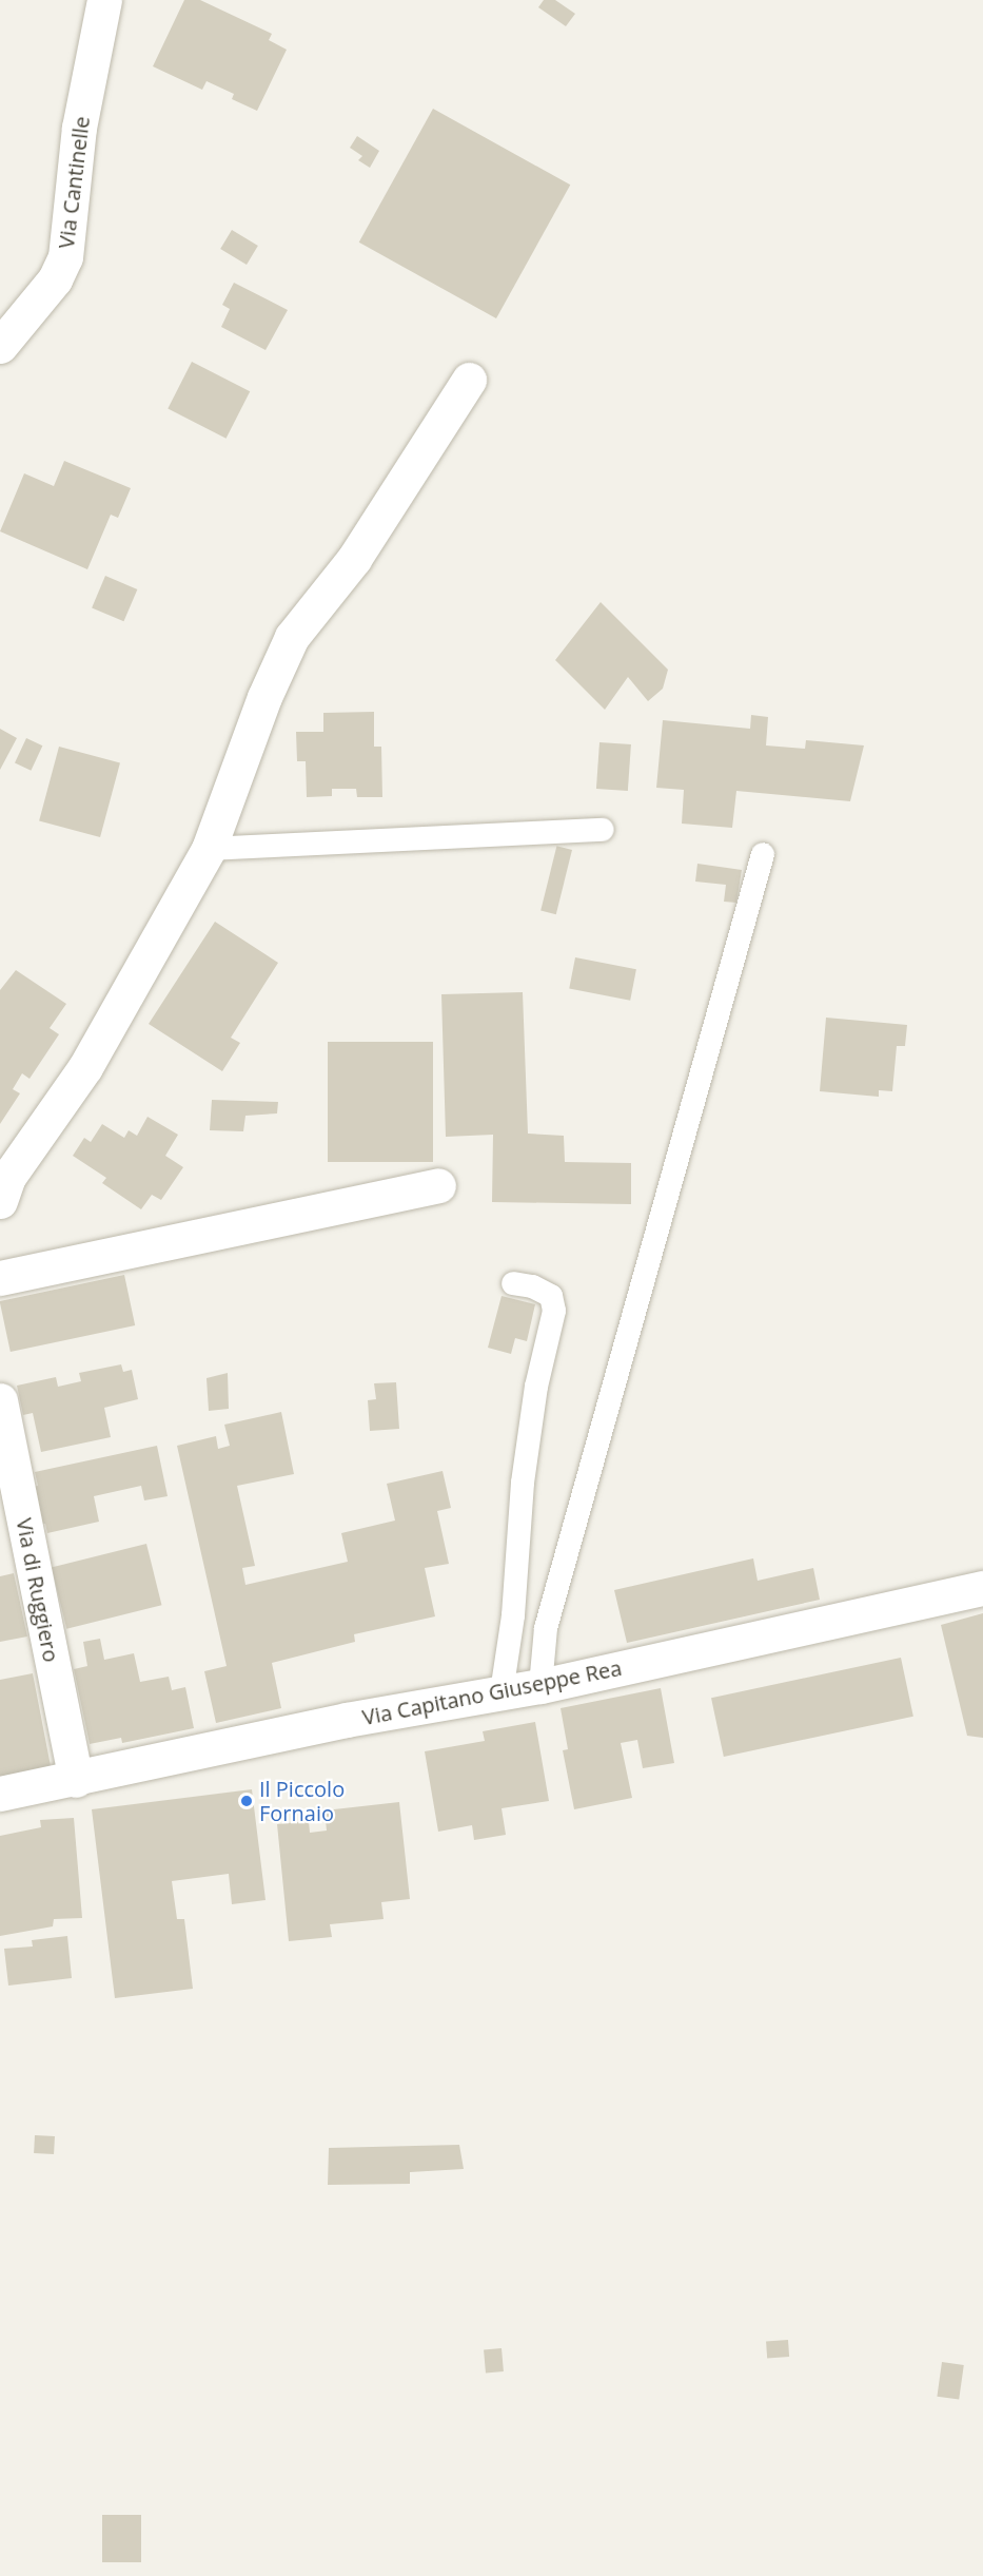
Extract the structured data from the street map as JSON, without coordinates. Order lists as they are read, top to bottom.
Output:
{
  "streets": {
    "street": ["Via Cantinelle", "Via di Ruggiero", "Via Capitano Giuseppe Rea"]
  },
  "crossings": [
    ["Via di Ruggiero", "Via Capitano Giuseppe Rea"]
  ],
  "places": ["Il Piccolo Fornaio"]
}
